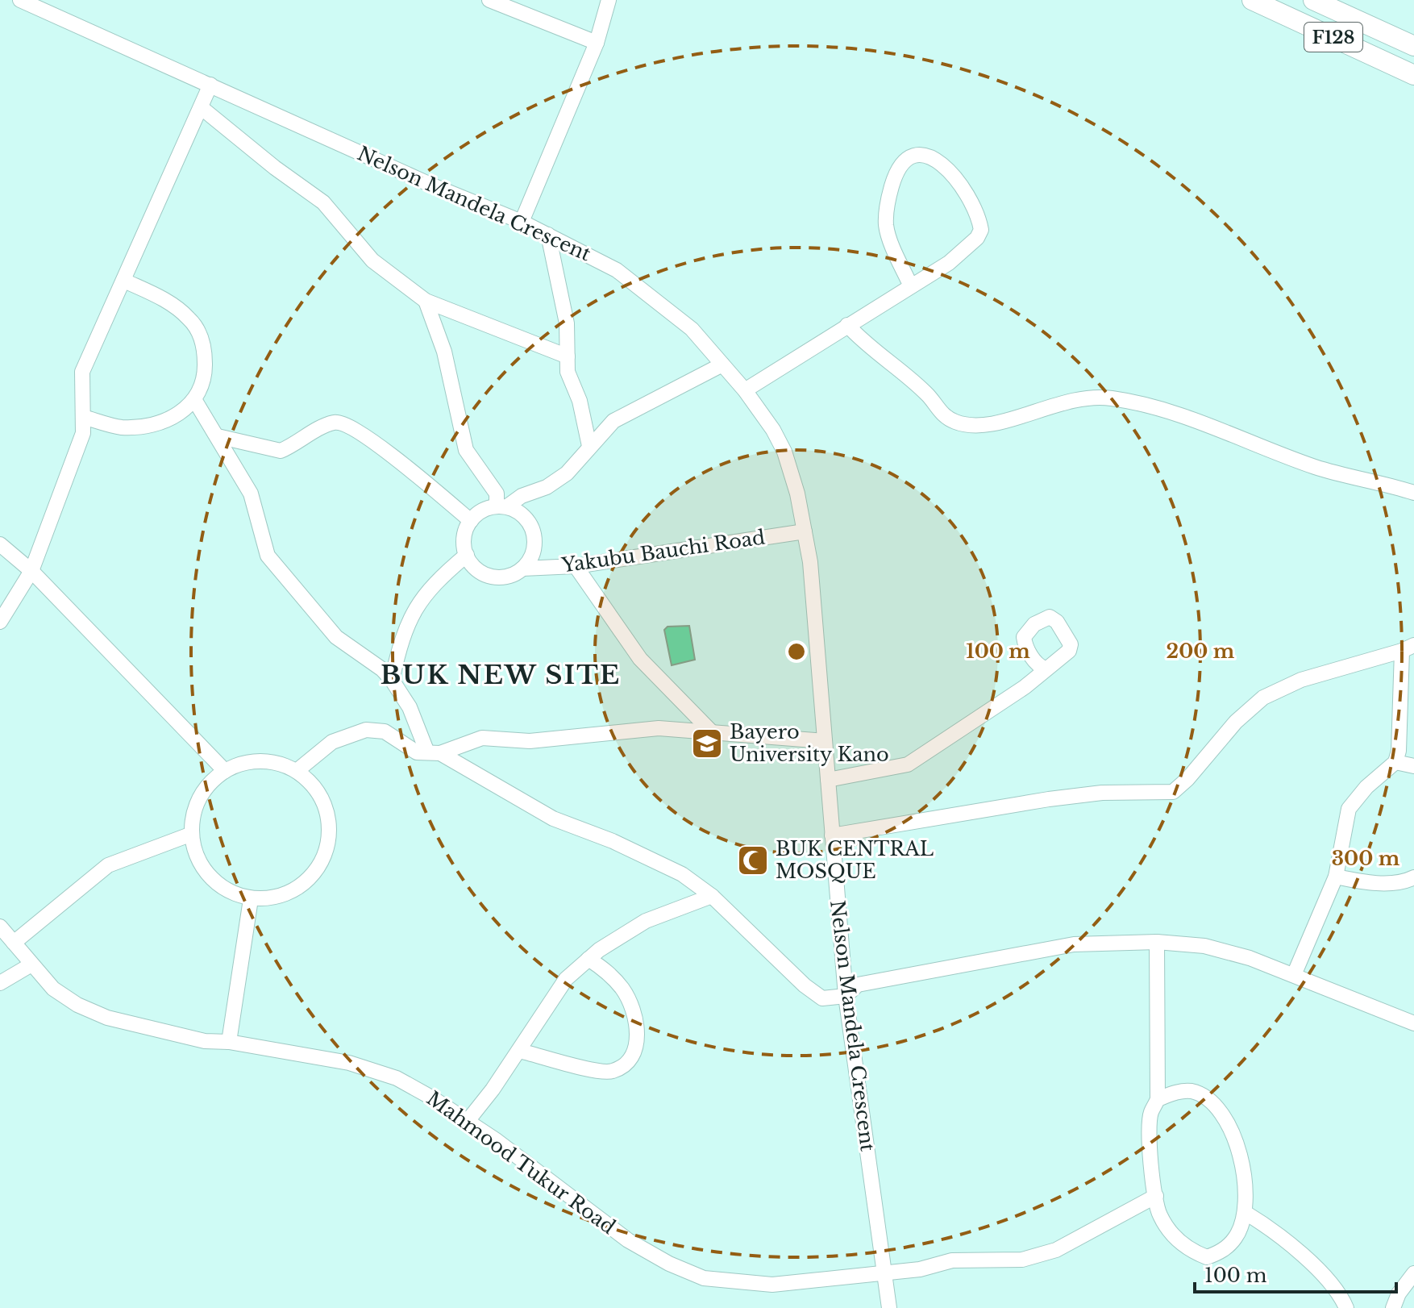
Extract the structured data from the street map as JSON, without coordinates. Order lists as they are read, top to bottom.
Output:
{
  "streets": {
    "main road": ["F128"],
    "street": ["Nelson Mandela Crescent", "Yakubu Bauchi Road", "Mahmood Tukur Road"]
  },
  "crossings": [
    ["Nelson Mandela Crescent", "Yakubu Bauchi Road"],
    ["Nelson Mandela Crescent", "Mahmood Tukur Road"]
  ],
  "districts": ["BUK NEW SITE"],
  "places": {
    "school or university": ["Bayero University Kano"],
    "mosque": ["BUK CENTRAL MOSQUE"]
  },
  "scale_bar": "100 m",
  "rings": ["100 m", "200 m", "300 m"]
}
